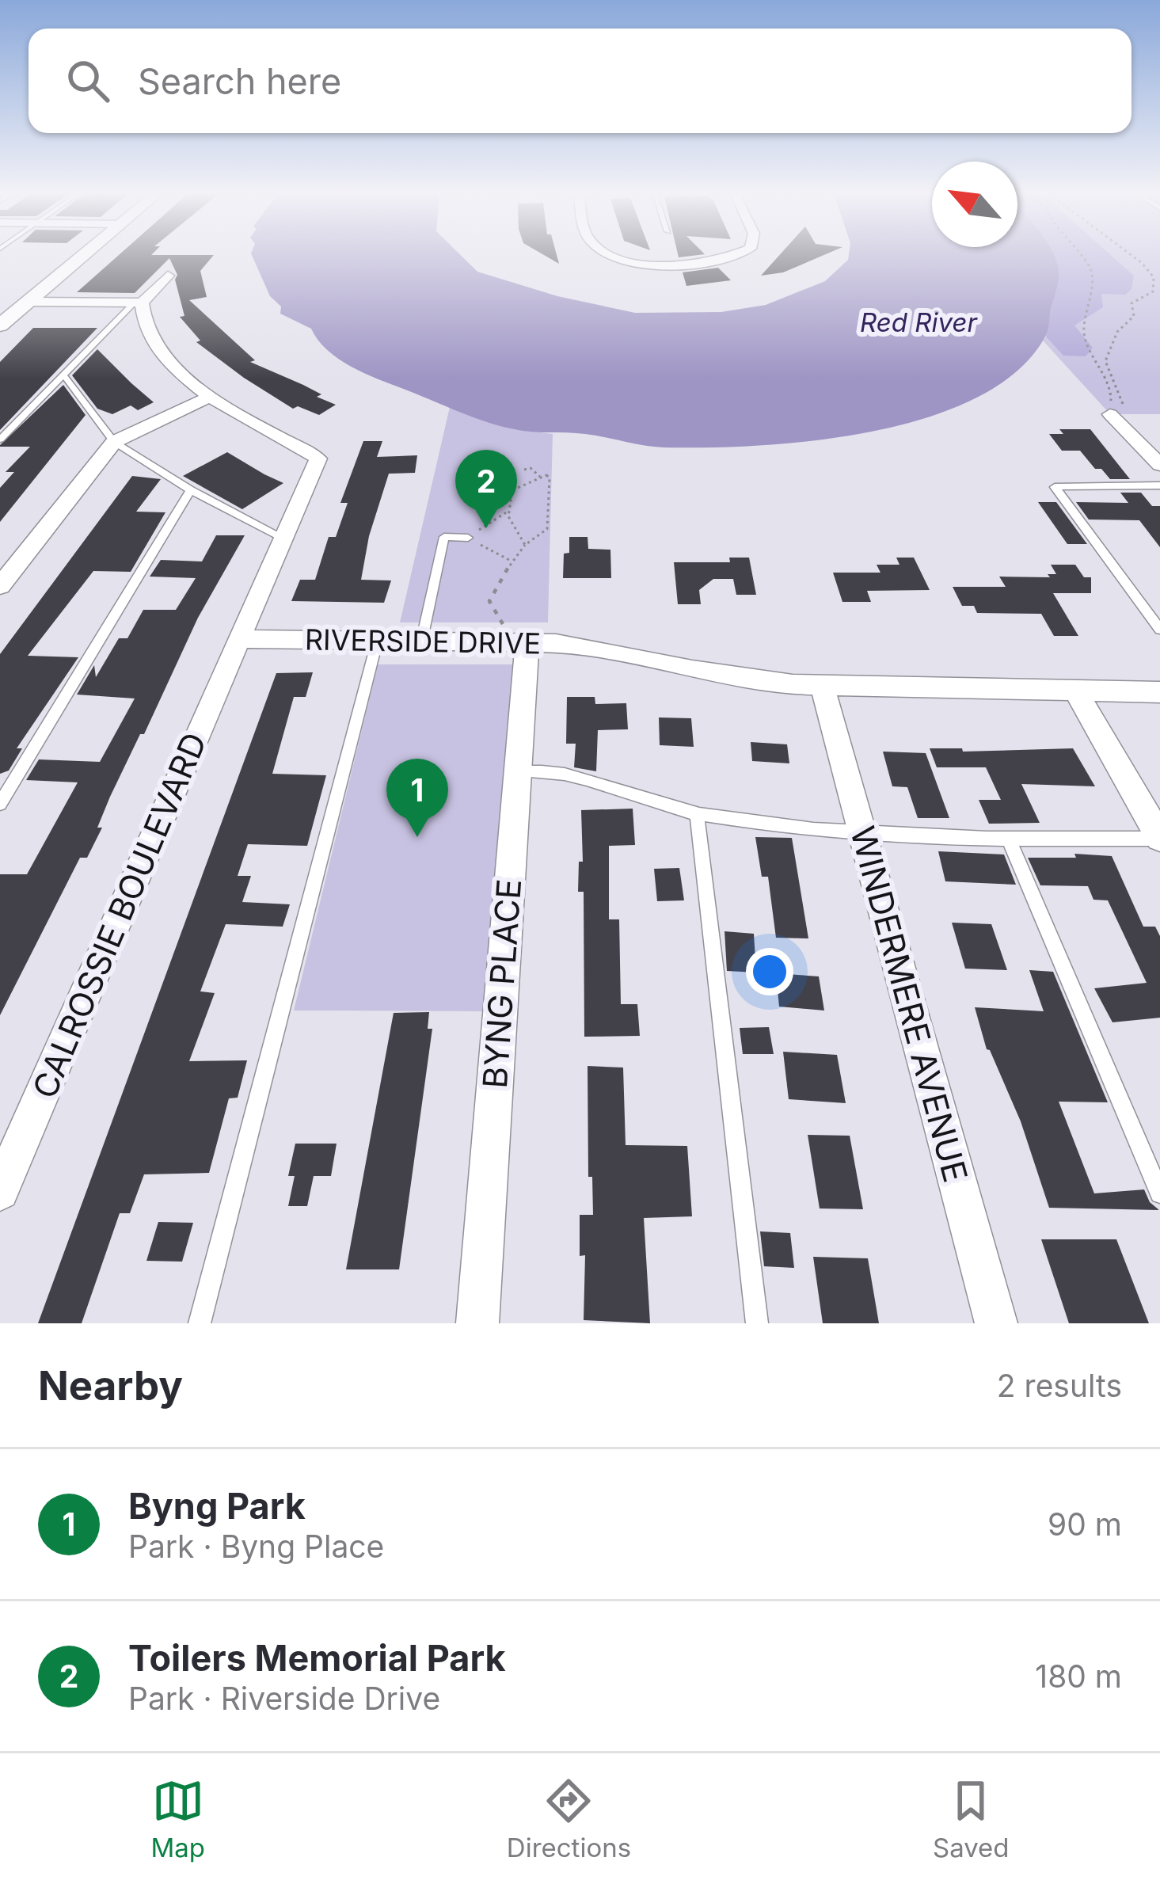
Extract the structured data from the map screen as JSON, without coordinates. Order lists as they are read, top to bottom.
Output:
{
  "streets": {
    "street": [
      "RIVERSIDE DRIVE",
      "CALROSSIE BOULEVARD",
      "BYNG PLACE",
      "WINDERMERE AVENUE"
    ]
  },
  "crossings": [
    ["RIVERSIDE DRIVE", "CALROSSIE BOULEVARD"],
    ["RIVERSIDE DRIVE", "BYNG PLACE"],
    ["RIVERSIDE DRIVE", "WINDERMERE AVENUE"]
  ],
  "water": ["Red River"],
  "north": "top left",
  "page": {
    "search": "Search here",
    "pins": ["2", "1"],
    "heading": ["Nearby", "2 results"],
    "list": [
      {
        "mark": "1",
        "name": "Byng Park",
        "note": "Park · Byng Place",
        "value": "90 m"
      },
      {
        "mark": "2",
        "name": "Toilers Memorial Park",
        "note": "Park · Riverside Drive",
        "value": "180 m"
      }
    ],
    "nav": ["Map", "Directions", "Saved"]
  }
}
